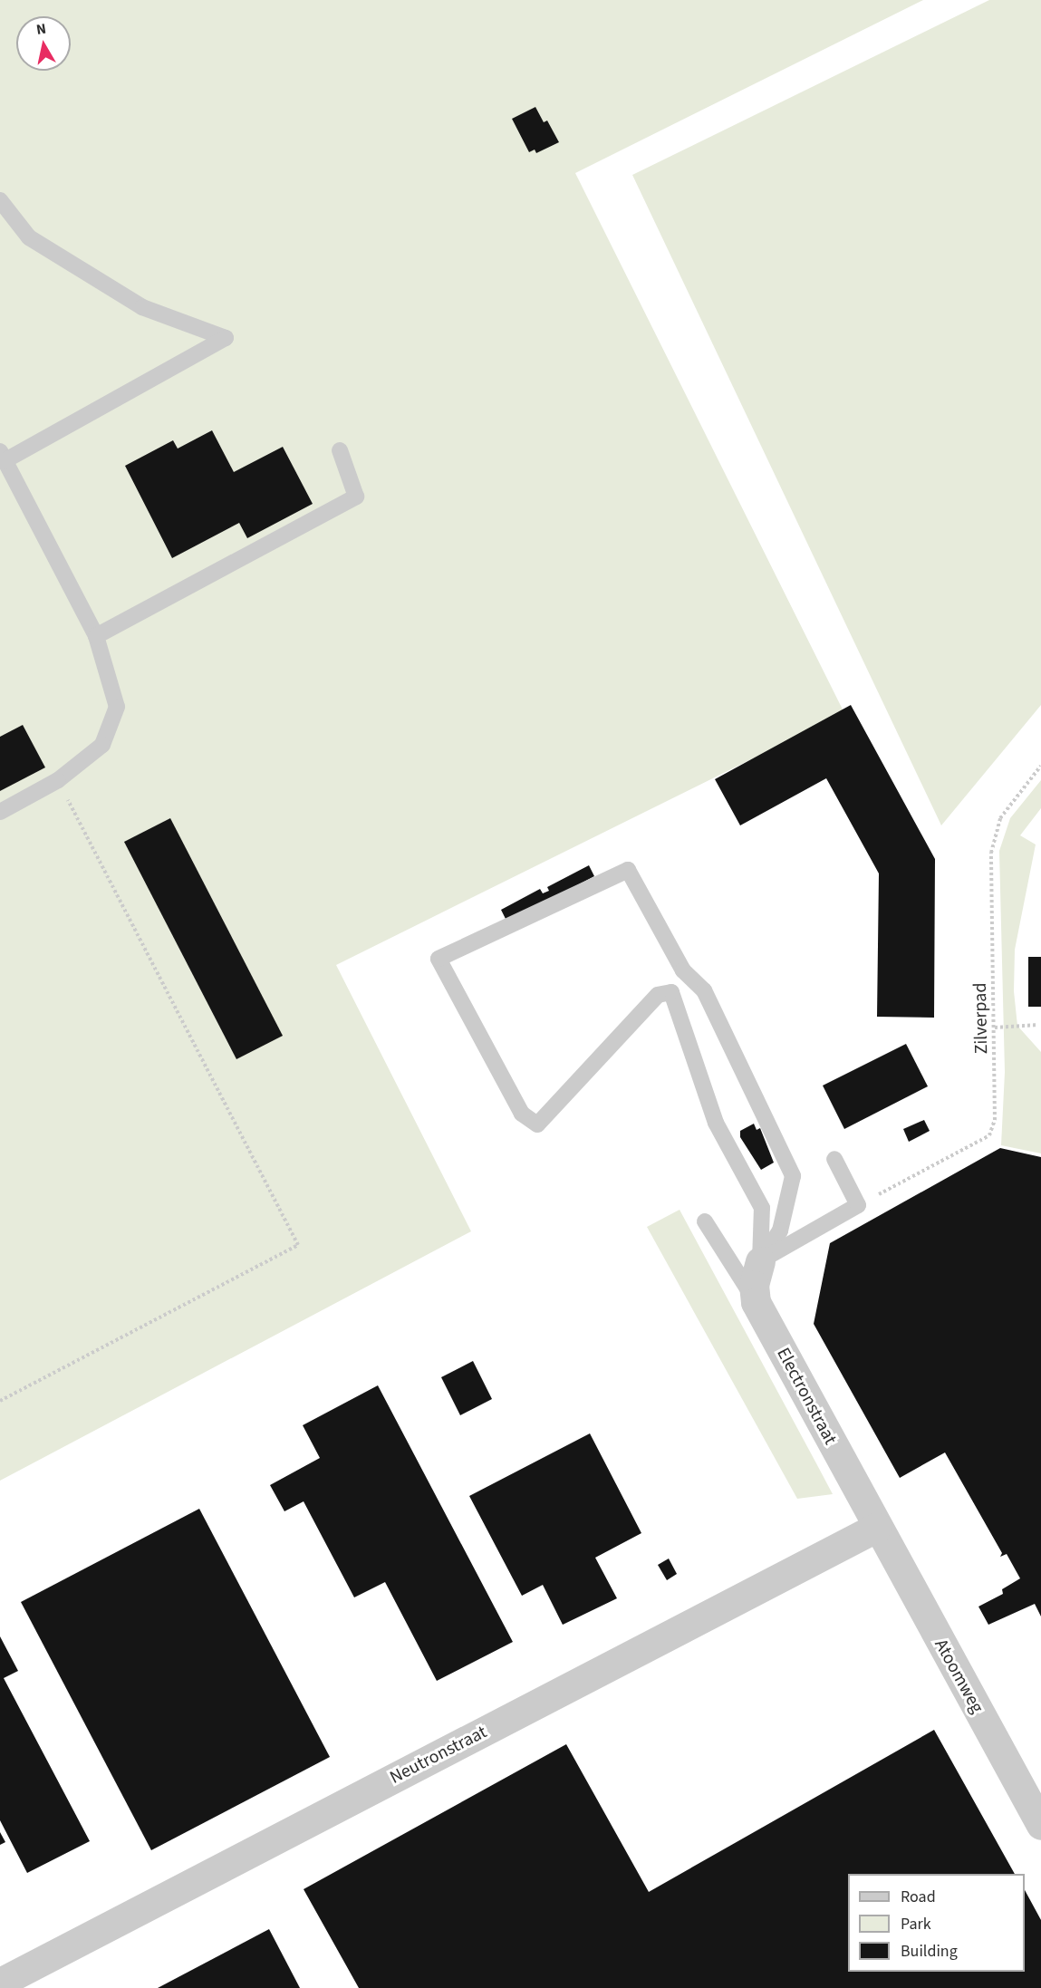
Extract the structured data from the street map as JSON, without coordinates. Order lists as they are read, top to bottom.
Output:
{
  "streets": {
    "street": ["Electronstraat", "Atoomweg", "Neutronstraat"],
    "path": ["Zilverpad"]
  },
  "crossings": [
    ["Electronstraat", "Atoomweg"],
    ["Electronstraat", "Neutronstraat"],
    ["Atoomweg", "Neutronstraat"]
  ],
  "legend": ["Road", "Park", "Building"],
  "north": "top"
}
